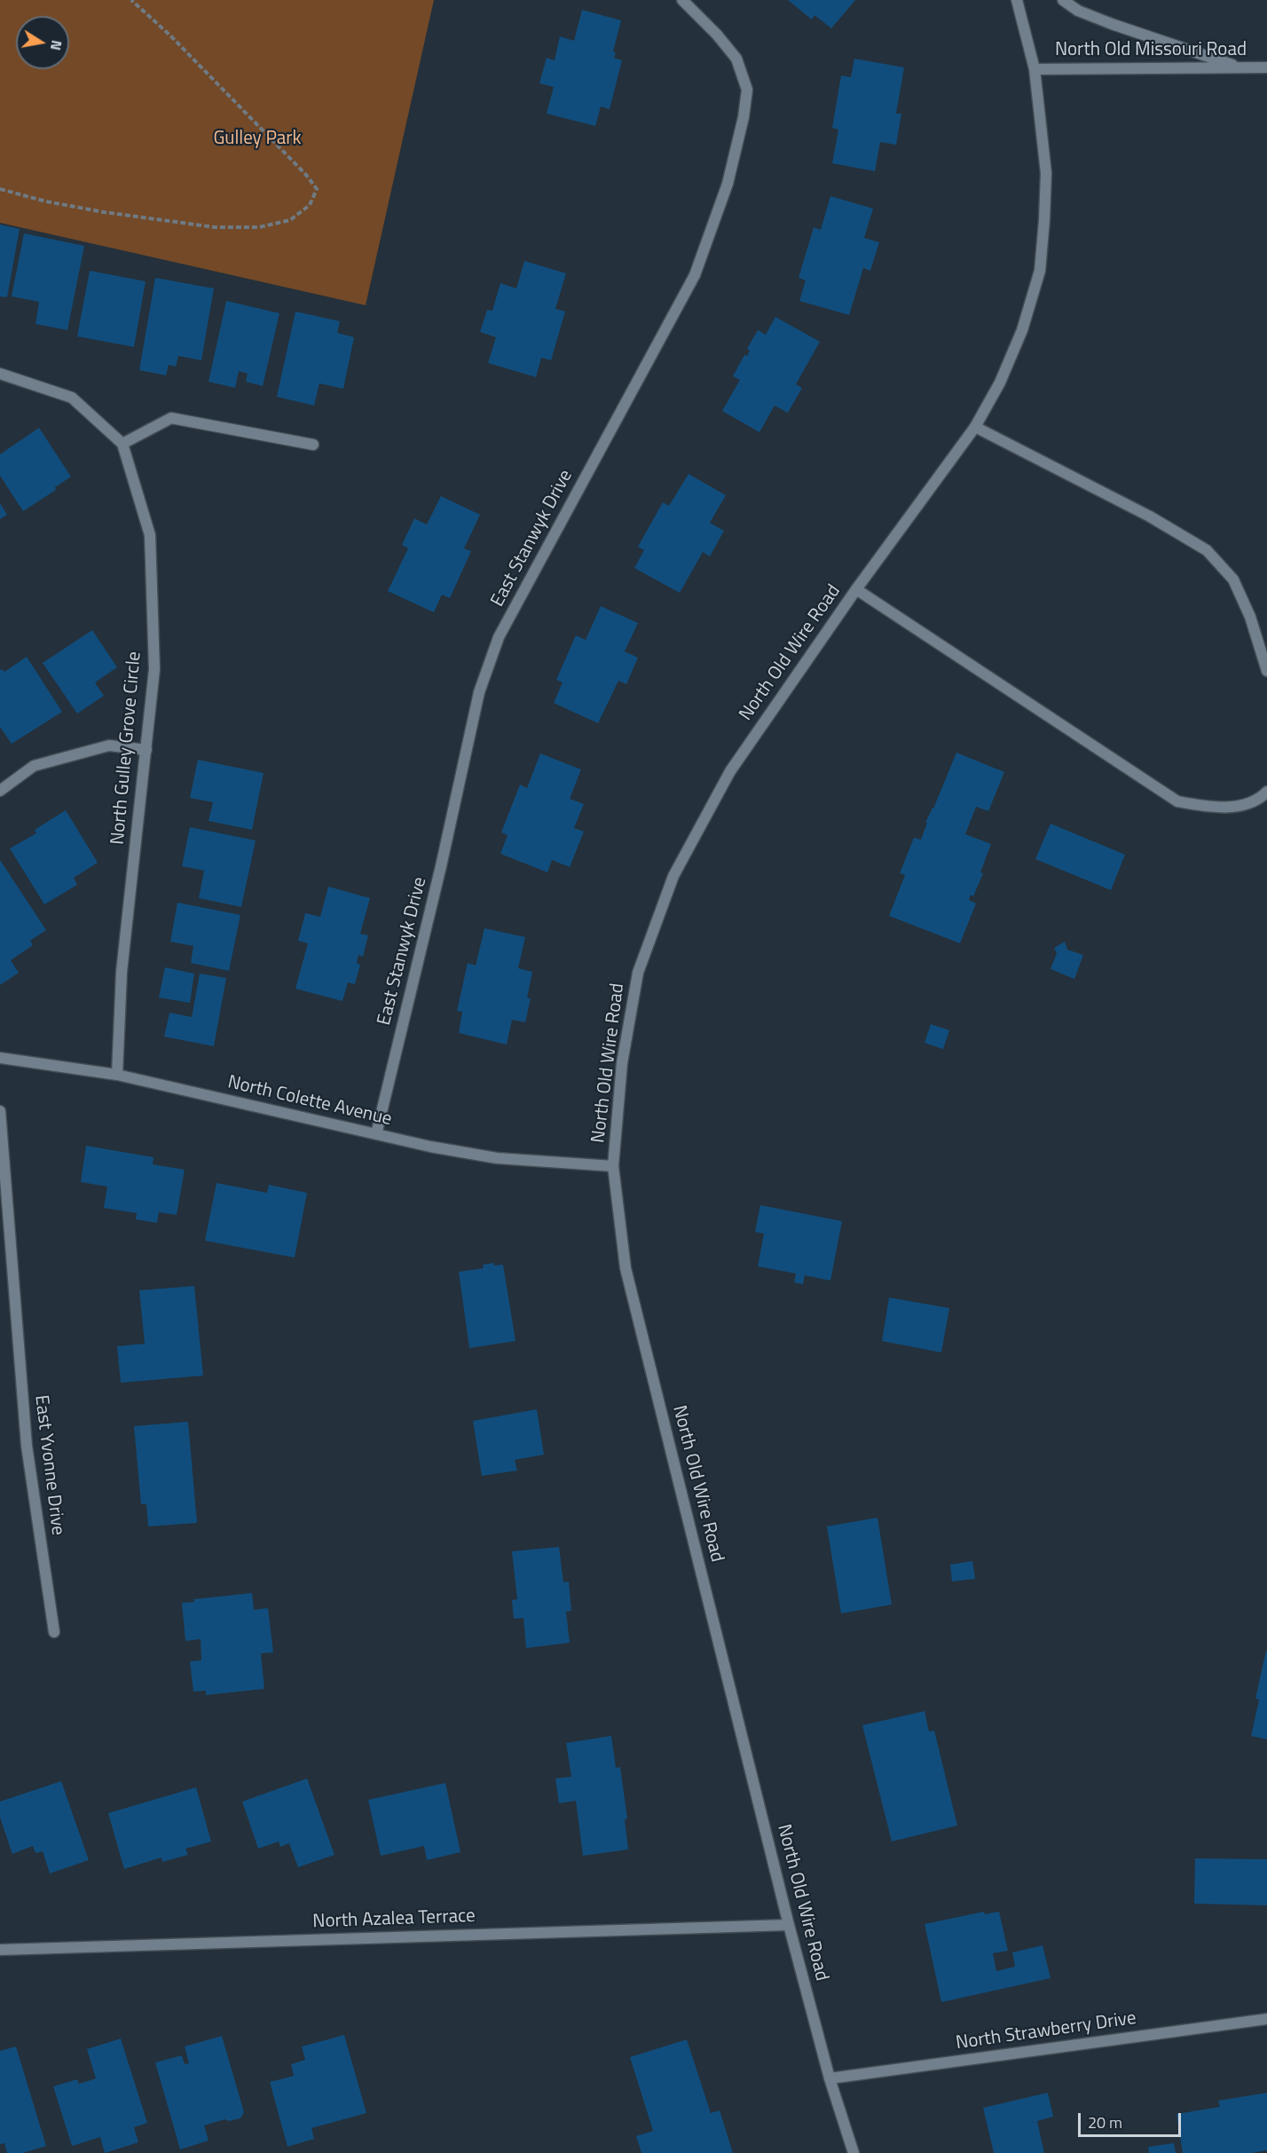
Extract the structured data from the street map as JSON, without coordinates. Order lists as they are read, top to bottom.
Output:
{
  "streets": {
    "street": [
      "North Old Missouri Road",
      "East Stanwyk Drive",
      "North Old Wire Road",
      "North Gulley Grove Circle",
      "North Colette Avenue",
      "East Yvonne Drive",
      "North Azalea Terrace",
      "North Strawberry Drive"
    ]
  },
  "crossings": [
    ["North Old Missouri Road", "North Old Wire Road"],
    ["East Stanwyk Drive", "North Colette Avenue"],
    ["North Old Wire Road", "North Colette Avenue"],
    ["North Old Wire Road", "North Azalea Terrace"],
    ["North Old Wire Road", "North Strawberry Drive"],
    ["North Gulley Grove Circle", "North Colette Avenue"]
  ],
  "parks": ["Gulley Park"],
  "scale_bar": "20 m",
  "north": "right"
}
